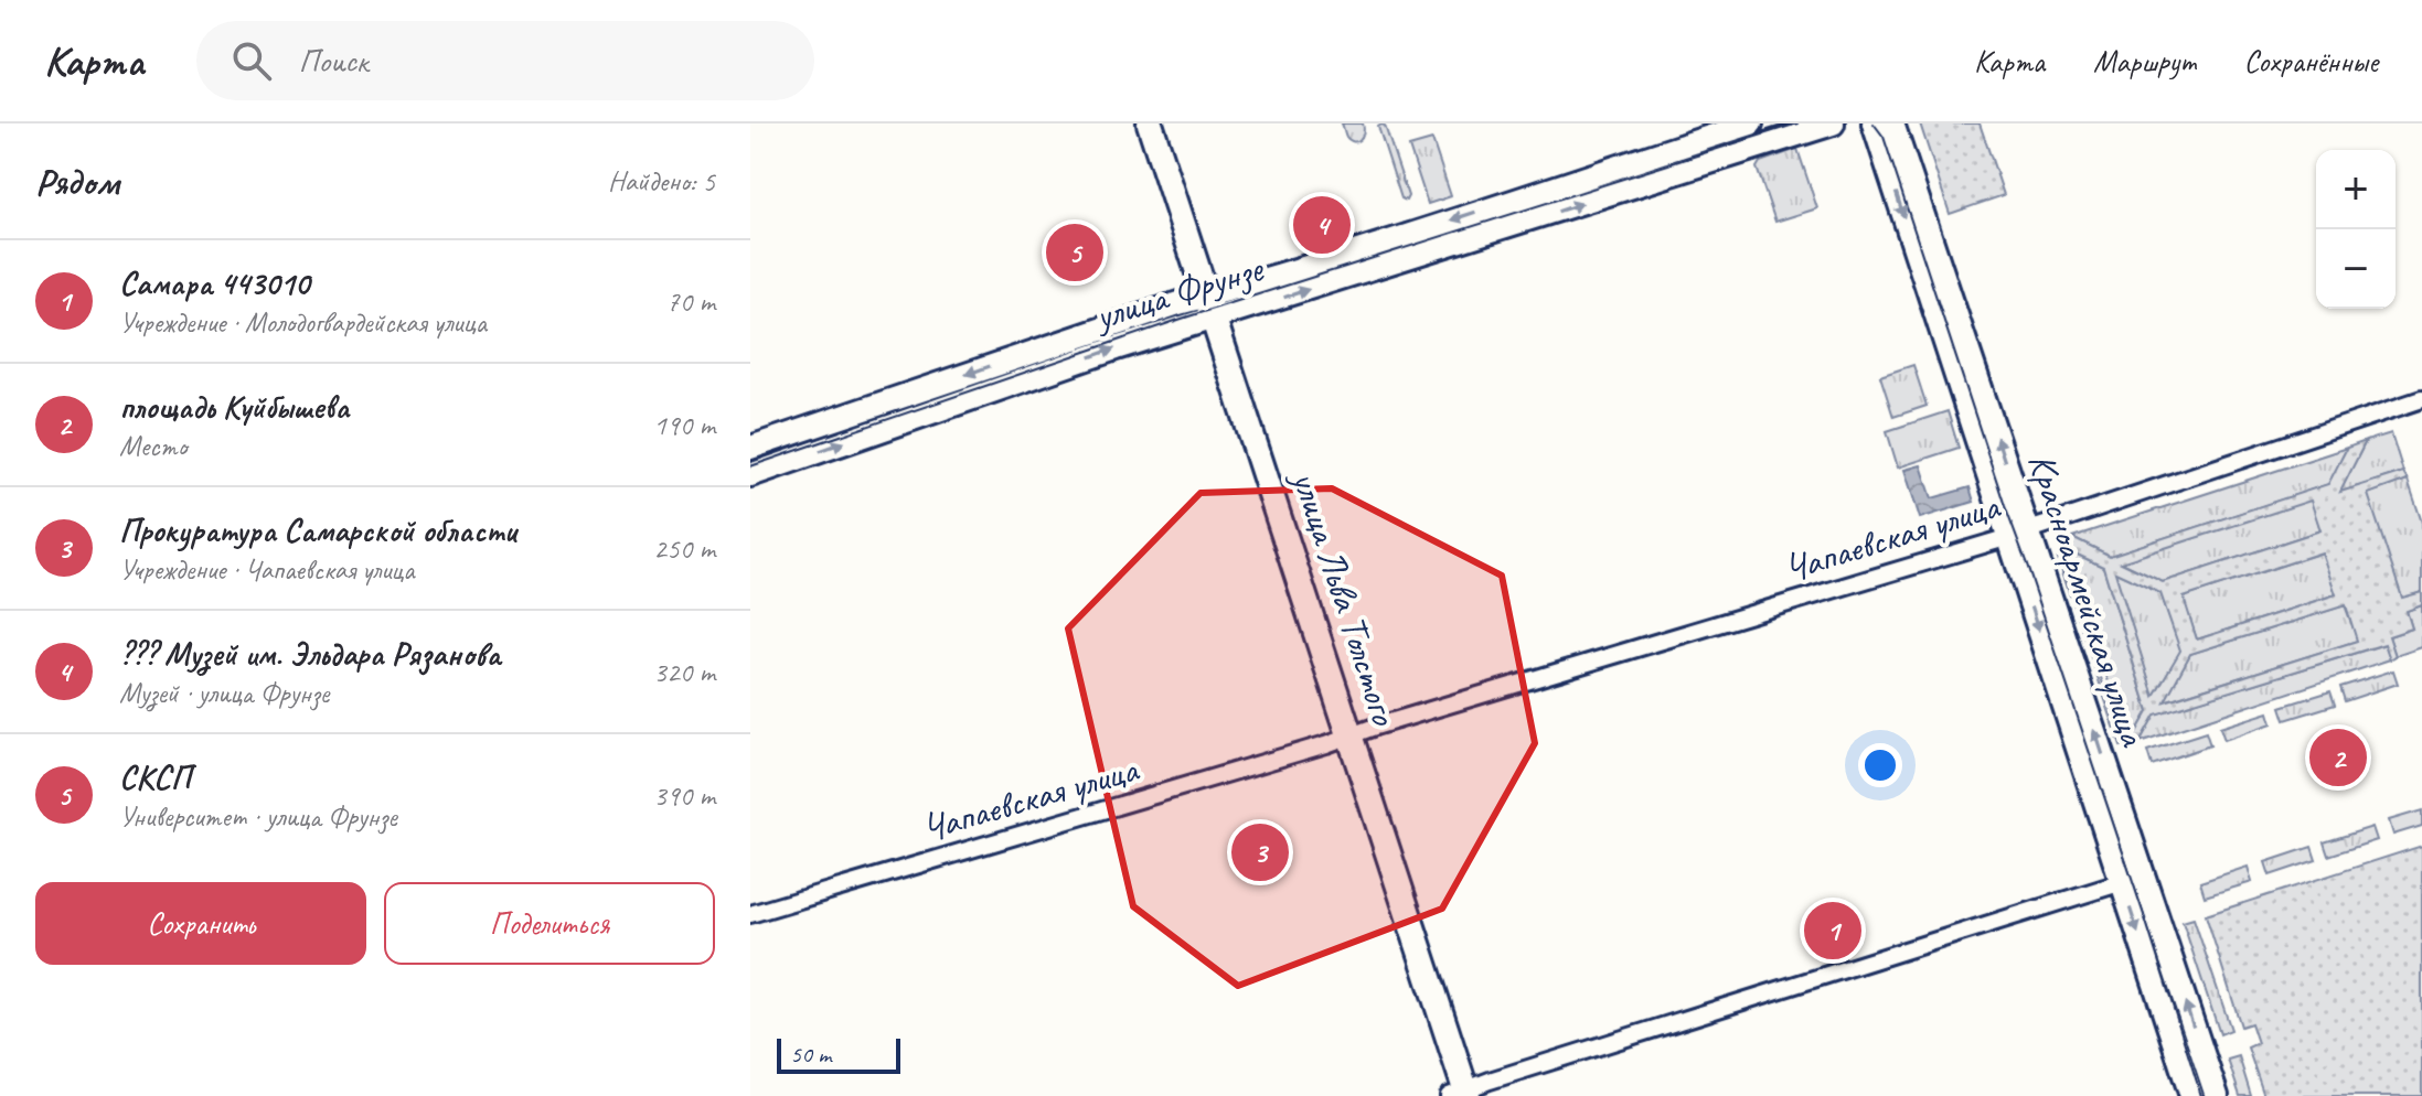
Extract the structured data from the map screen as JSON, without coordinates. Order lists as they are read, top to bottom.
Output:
{
  "streets": {
    "main road": ["улица Фрунзе", "улица Льва Толстого", "Красноармейская улица"],
    "street": ["Чапаевская улица"]
  },
  "crossings": [
    ["улица Фрунзе", "улица Льва Толстого"],
    ["Чапаевская улица", "улица Льва Толстого"],
    ["Чапаевская улица", "Красноармейская улица"]
  ],
  "scale_bar": "50 m",
  "page": {
    "header": "Карта",
    "search": "Поиск",
    "nav": ["Карта", "Маршрут", "Сохранённые"],
    "heading": ["Рядом", "Найдено: 5"],
    "map_buttons": ["+", "−"],
    "pins": [
      "4",
      "5",
      "2",
      "3",
      "1"
    ],
    "list": [
      {
        "mark": "1",
        "name": "Самара 443010",
        "note": "Учреждение · Молодогвардейская улица",
        "value": "70 m"
      },
      {
        "mark": "2",
        "name": "площадь Куйбышева",
        "note": "Место",
        "value": "190 m"
      },
      {
        "mark": "3",
        "name": "Прокуратура Самарской области",
        "note": "Учреждение · Чапаевская улица",
        "value": "250 m"
      },
      {
        "mark": "4",
        "name": "??? Музей им. Эльдара Рязанова",
        "note": "Музей · улица Фрунзе",
        "value": "320 m"
      },
      {
        "mark": "5",
        "name": "СКСП",
        "note": "Университет · улица Фрунзе",
        "value": "390 m"
      }
    ],
    "buttons": ["Сохранить", "Поделиться"],
    "scale": "50 m"
  }
}
